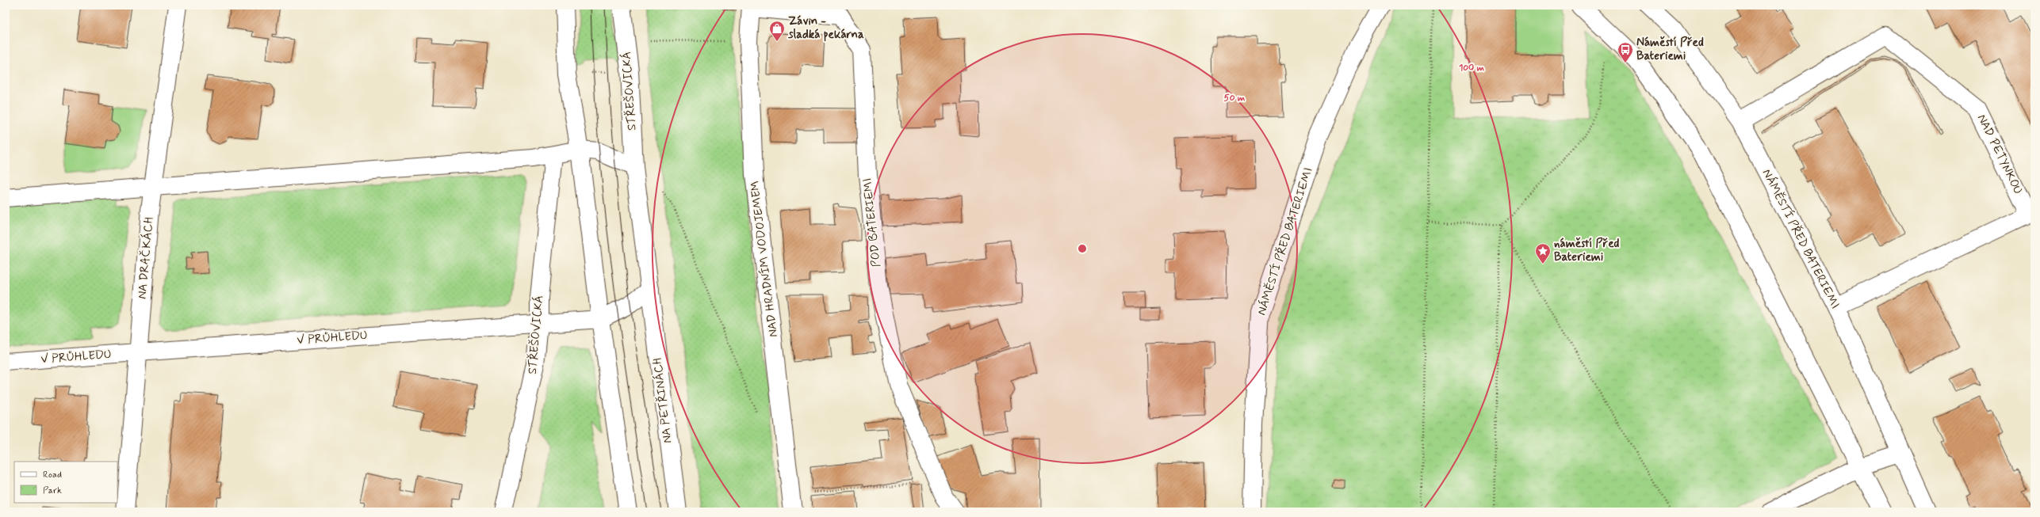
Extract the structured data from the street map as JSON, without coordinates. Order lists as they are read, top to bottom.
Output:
{
  "streets": {
    "street": [
      "STŘEŠOVICKÁ",
      "NAD PETYNKOU",
      "POD BATERIEMI",
      "NÁMĚSTÍ PŘED BATERIEMI",
      "NA DRAČKÁCH",
      "NAD HRADNÍM VODOJEMEM",
      "V PRŮHLEDU",
      "NA PETŘINÁCH"
    ]
  },
  "crossings": [
    ["STŘEŠOVICKÁ", "V PRŮHLEDU"],
    ["STŘEŠOVICKÁ", "NA PETŘINÁCH"],
    ["NAD PETYNKOU", "NÁMĚSTÍ PŘED BATERIEMI"],
    ["POD BATERIEMI", "NAD HRADNÍM VODOJEMEM"],
    ["NA DRAČKÁCH", "V PRŮHLEDU"],
    ["V PRŮHLEDU", "NA PETŘINÁCH"]
  ],
  "places": {
    "shop": ["Závin - sladká pekárna"],
    "bus stop": ["Náměstí Před Bateriemi"],
    "place": ["náměstí Před Bateriemi"]
  },
  "legend": ["Road", "Park"],
  "rings": ["100 m", "50 m"]
}
